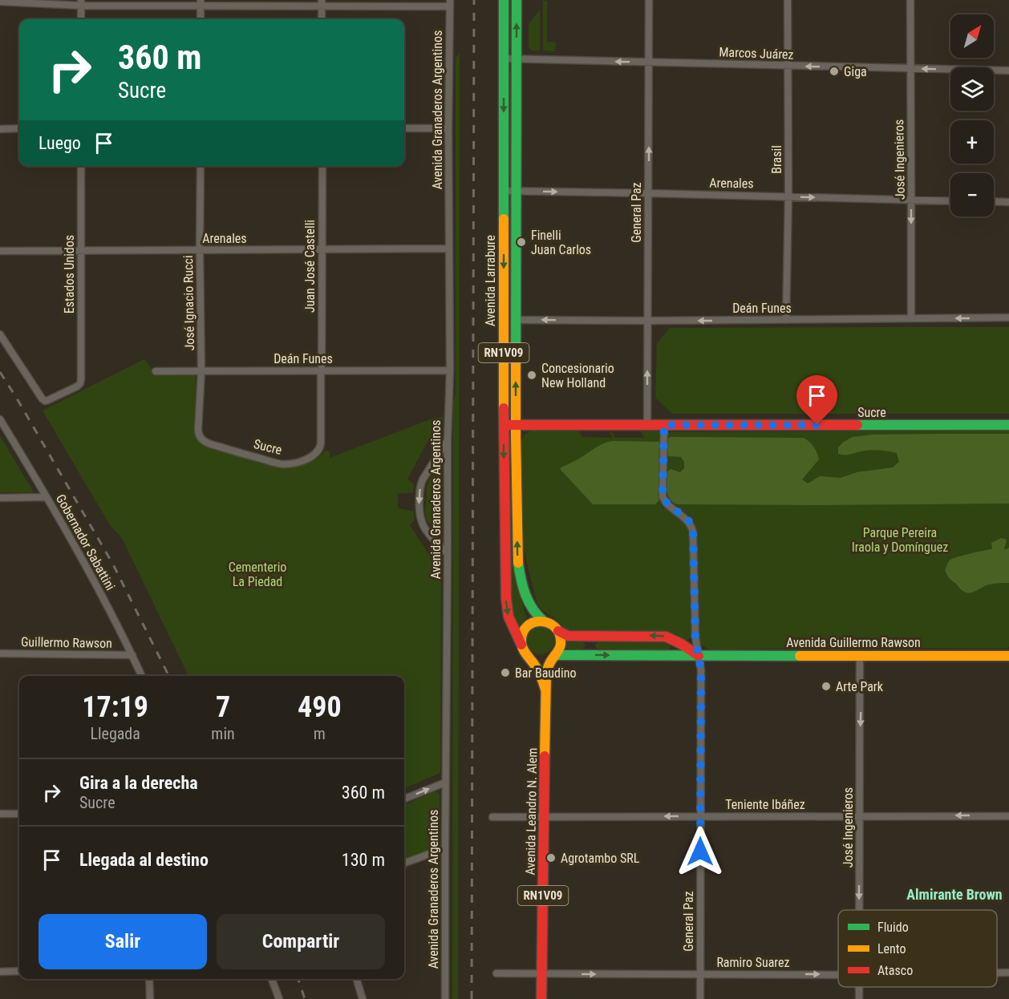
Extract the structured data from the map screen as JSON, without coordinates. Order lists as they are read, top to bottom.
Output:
{
  "streets": {
    "main road": [
      "Avenida Larrabure",
      "RN1V09",
      "Sucre",
      "Avenida Guillermo Rawson",
      "Avenida Leandro N. Alem"
    ],
    "street": [
      "Marcos Juárez",
      "Avenida Granaderos Argentinos",
      "Brasil",
      "José Ingenieros",
      "Arenales",
      "General Paz",
      "Juan José Castelli",
      "Estados Unidos",
      "José Ignacio Rucci",
      "Deán Funes",
      "Gobernador Sabattini",
      "Guillermo Rawson",
      "Teniente Ibáñez",
      "Ramiro Suarez"
    ]
  },
  "crossings": [
    ["Marcos Juárez", "Brasil"],
    ["Marcos Juárez", "José Ingenieros"],
    ["Marcos Juárez", "General Paz"],
    ["Marcos Juárez", "Avenida Larrabure"],
    ["Avenida Granaderos Argentinos", "Arenales"],
    ["Avenida Granaderos Argentinos", "Deán Funes"],
    ["Brasil", "Arenales"],
    ["Brasil", "Deán Funes"],
    ["José Ingenieros", "Arenales"],
    ["José Ingenieros", "Deán Funes"],
    ["José Ingenieros", "Avenida Guillermo Rawson"],
    ["José Ingenieros", "Teniente Ibáñez"],
    ["Arenales", "General Paz"],
    ["Arenales", "Juan José Castelli"],
    ["Arenales", "Estados Unidos"],
    ["Arenales", "Avenida Larrabure"],
    ["Arenales", "José Ignacio Rucci"],
    ["General Paz", "Deán Funes"],
    ["General Paz", "Sucre"],
    ["General Paz", "Avenida Guillermo Rawson"],
    ["General Paz", "Teniente Ibáñez"],
    ["General Paz", "Ramiro Suarez"],
    ["Juan José Castelli", "Deán Funes"],
    ["Juan José Castelli", "Sucre"],
    ["Avenida Larrabure", "Deán Funes"],
    ["Avenida Larrabure", "RN1V09"],
    ["Avenida Larrabure", "Sucre"],
    ["Avenida Larrabure", "Avenida Guillermo Rawson"],
    ["Avenida Larrabure", "Avenida Leandro N. Alem"],
    ["José Ignacio Rucci", "Deán Funes"],
    ["José Ignacio Rucci", "Sucre"],
    ["RN1V09", "Avenida Guillermo Rawson"],
    ["RN1V09", "Avenida Leandro N. Alem"],
    ["Gobernador Sabattini", "Guillermo Rawson"],
    ["Avenida Guillermo Rawson", "Avenida Leandro N. Alem"],
    ["Teniente Ibáñez", "Avenida Leandro N. Alem"],
    ["Avenida Leandro N. Alem", "Ramiro Suarez"]
  ],
  "one_way": [
    "Marcos Juárez",
    "José Ingenieros",
    "Deán Funes",
    "Teniente Ibáñez",
    "Ramiro Suarez"
  ],
  "districts": ["Almirante Brown"],
  "parks": ["Parque Pereira Iraola y Domínguez", "Cementerio La Piedad"],
  "places": [
    "Giga",
    "Finelli Juan Carlos",
    "Concesionario New Holland",
    "Bar Baudino",
    "Arte Park",
    "Agrotambo SRL"
  ],
  "legend": ["Fluido", "Lento", "Atasco"],
  "north": "top right",
  "page": {
    "map_buttons": ["+", "−"],
    "turn": ["360 m", "Sucre"],
    "then": "Luego",
    "eta": [
      "17:19",
      "Llegada",
      "7",
      "min",
      "490",
      "m"
    ],
    "list": [
      {
        "name": "Gira a la derecha",
        "note": "Sucre",
        "value": "360 m"
      },
      {
        "name": "Llegada al destino",
        "value": "130 m"
      }
    ],
    "buttons": ["Salir", "Compartir"]
  }
}
